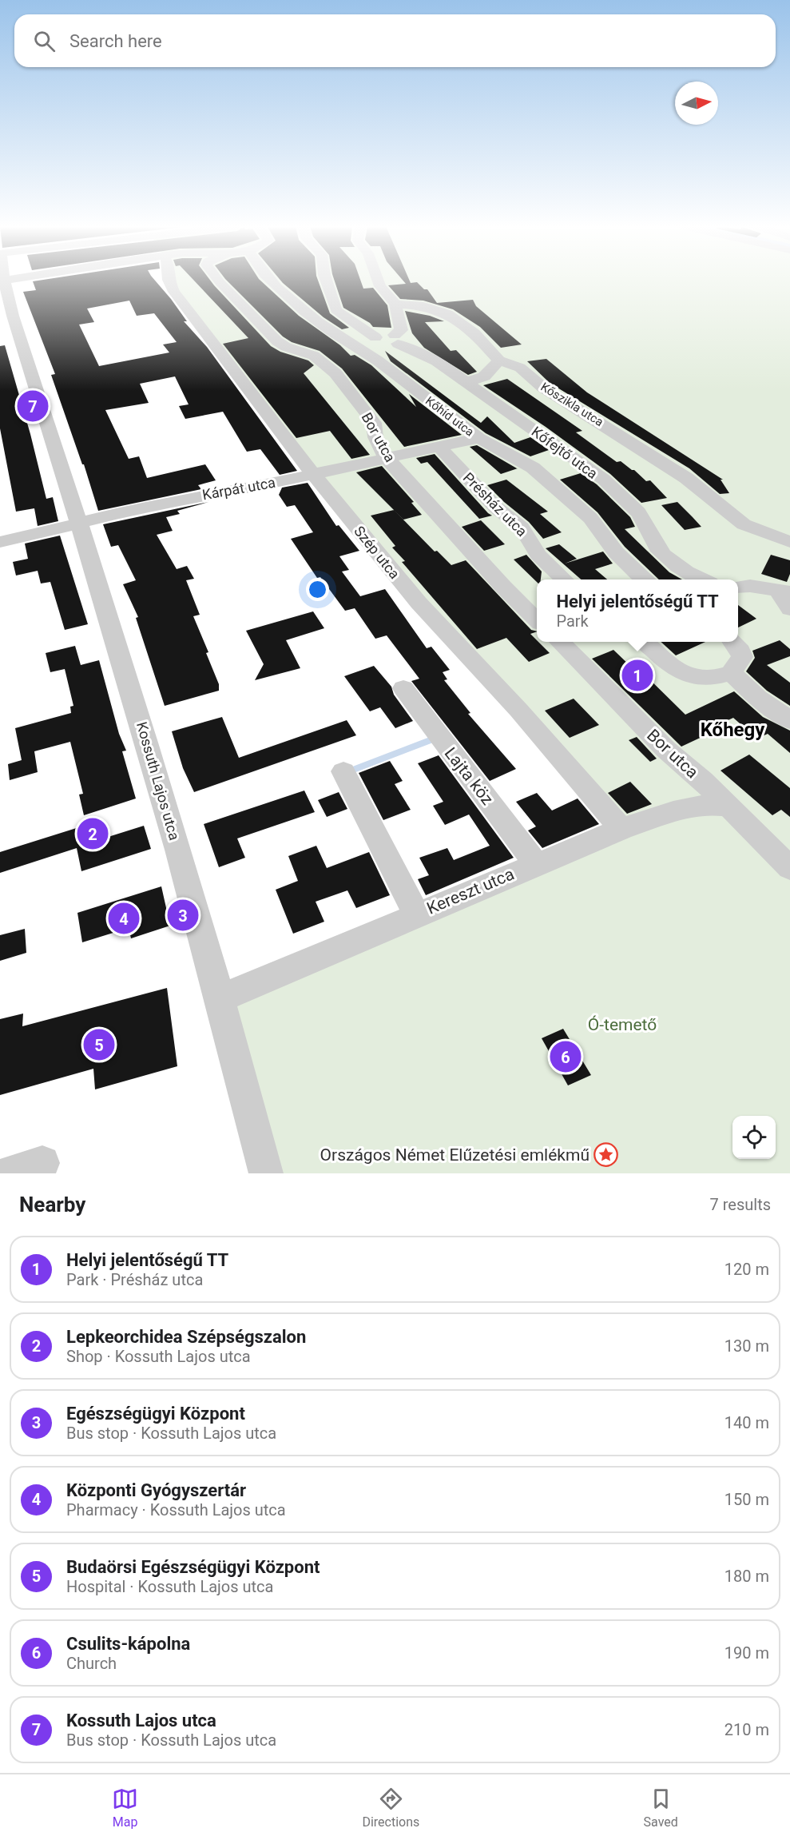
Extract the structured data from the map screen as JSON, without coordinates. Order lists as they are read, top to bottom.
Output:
{
  "streets": {
    "street": [
      "Kőszikla utca",
      "Kőhíd utca",
      "Bor utca",
      "Kőfejtő utca",
      "Kárpát utca",
      "Présház utca",
      "Szép utca",
      "Lajta köz",
      "Kossuth Lajos utca",
      "Kereszt utca"
    ]
  },
  "crossings": [
    ["Kőhíd utca", "Kárpát utca"],
    ["Bor utca", "Kárpát utca"],
    ["Bor utca", "Kereszt utca"],
    ["Kárpát utca", "Présház utca"],
    ["Kárpát utca", "Szép utca"],
    ["Kárpát utca", "Kossuth Lajos utca"],
    ["Szép utca", "Kereszt utca"],
    ["Lajta köz", "Kereszt utca"],
    ["Kossuth Lajos utca", "Kereszt utca"]
  ],
  "districts": ["Kőhegy"],
  "parks": ["Ó-temető"],
  "places": {
    "place": ["Országos Német Elűzetési emlékmű"]
  },
  "north": "right",
  "page": {
    "search": "Search here",
    "pins": [
      "7",
      "1",
      "2",
      "3",
      "4",
      "5",
      "6"
    ],
    "popup": ["Helyi jelentőségű TT", "Park"],
    "heading": ["Nearby", "7 results"],
    "list": [
      {
        "mark": "1",
        "name": "Helyi jelentőségű TT",
        "note": "Park · Présház utca",
        "value": "120 m"
      },
      {
        "mark": "2",
        "name": "Lepkeorchidea Szépségszalon",
        "note": "Shop · Kossuth Lajos utca",
        "value": "130 m"
      },
      {
        "mark": "3",
        "name": "Egészségügyi Központ",
        "note": "Bus stop · Kossuth Lajos utca",
        "value": "140 m"
      },
      {
        "mark": "4",
        "name": "Központi Gyógyszertár",
        "note": "Pharmacy · Kossuth Lajos utca",
        "value": "150 m"
      },
      {
        "mark": "5",
        "name": "Budaörsi Egészségügyi Központ",
        "note": "Hospital · Kossuth Lajos utca",
        "value": "180 m"
      },
      {
        "mark": "6",
        "name": "Csulits-kápolna",
        "note": "Church",
        "value": "190 m"
      },
      {
        "mark": "7",
        "name": "Kossuth Lajos utca",
        "note": "Bus stop · Kossuth Lajos utca",
        "value": "210 m"
      }
    ],
    "nav": ["Map", "Directions", "Saved"]
  }
}
